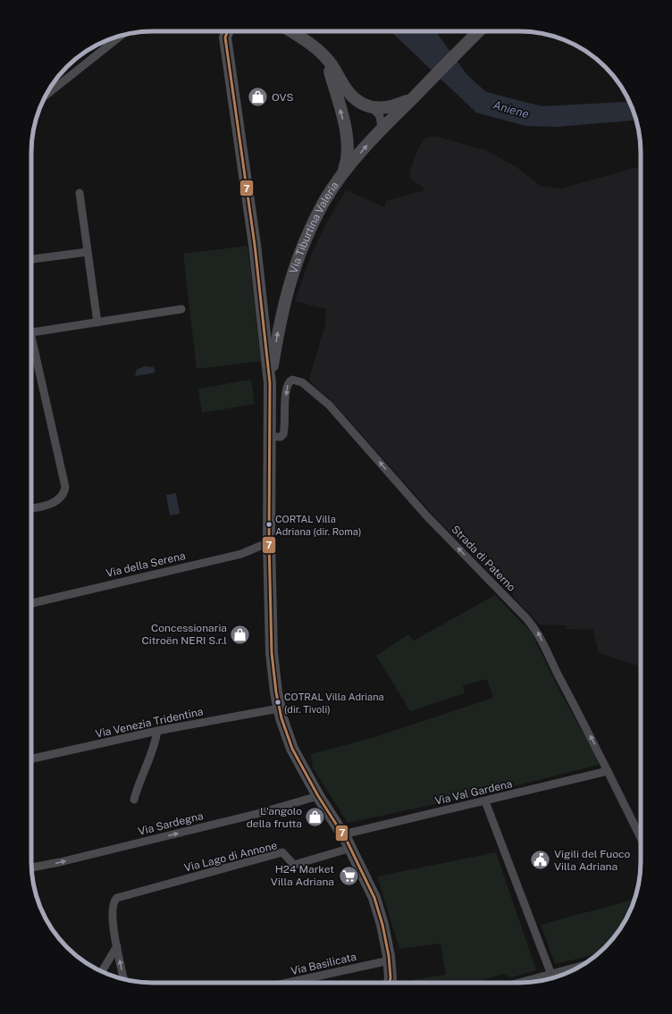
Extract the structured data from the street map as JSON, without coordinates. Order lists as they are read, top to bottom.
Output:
{
  "streets": {
    "main road": ["Via Tiburtina Valeria"],
    "street": [
      "Strada di Paterno",
      "Via della Serena",
      "Via Venezia Tridentina",
      "Via Val Gardena",
      "Via Sardegna",
      "Via Lago di Annone",
      "Via Basilicata"
    ]
  },
  "crossings": [
    ["Via Tiburtina Valeria", "Strada di Paterno"],
    ["Via Tiburtina Valeria", "Via della Serena"],
    ["Via Tiburtina Valeria", "Via Venezia Tridentina"],
    ["Via Tiburtina Valeria", "Via Val Gardena"],
    ["Via Tiburtina Valeria", "Via Sardegna"],
    ["Via Tiburtina Valeria", "Via Lago di Annone"],
    ["Via Tiburtina Valeria", "Via Basilicata"],
    ["Strada di Paterno", "Via Val Gardena"]
  ],
  "one_way": ["Strada di Paterno", "Via Sardegna"],
  "water": ["Aniene"],
  "places": {
    "shop": ["OVS", "Concessionaria Citroën NERI S.r.l", "L'angolo della frutta"],
    "other": ["CORTAL Villa Adriana (dir. Roma)", "COTRAL Villa Adriana (dir. Tivoli)"],
    "public building": ["Vigili del Fuoco Villa Adriana"],
    "supermarket": ["H24 Market Villa Adriana"]
  },
  "lines": ["transit line 7"]
}
